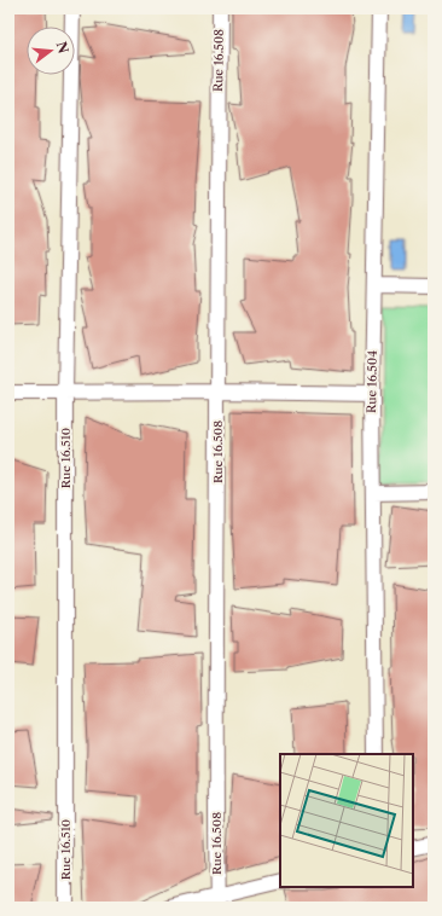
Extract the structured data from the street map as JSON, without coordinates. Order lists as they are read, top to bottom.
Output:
{
  "streets": {
    "street": ["Rue 16.508", "Rue 16.504", "Rue 16.510"]
  },
  "north": "right"
}
